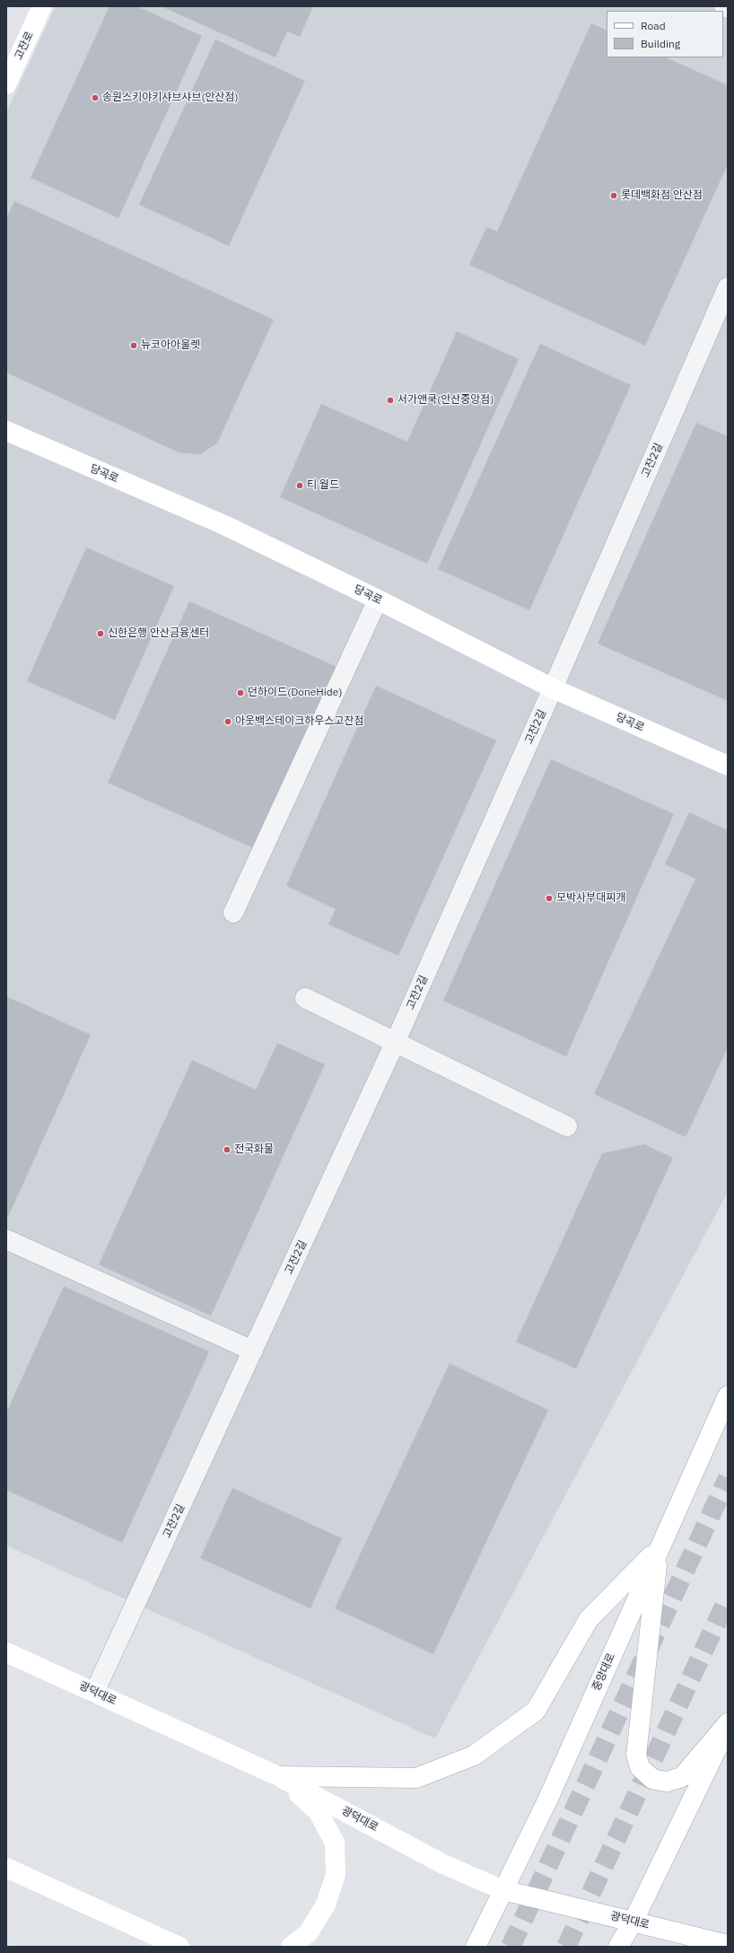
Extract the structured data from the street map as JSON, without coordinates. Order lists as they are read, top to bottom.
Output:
{
  "streets": {
    "main road": [
      "고잔로",
      "당곡로",
      "중앙대로",
      "광덕대로"
    ],
    "street": ["고잔2길"]
  },
  "crossings": [
    ["고잔2길", "당곡로"],
    ["고잔2길", "광덕대로"],
    ["중앙대로", "광덕대로"]
  ],
  "places": [
    "송원스키야키샤브샤브(안산점)",
    "롯데백화점 안산점",
    "뉴코아아울렛",
    "서가앤쿡(안산중앙점)",
    "티 월드",
    "신한은행 안산금융센터",
    "던하이드(DoneHide)",
    "아웃백스테이크하우스고잔점",
    "모박사부대찌개",
    "전국화물"
  ],
  "legend": ["Road", "Building"]
}
